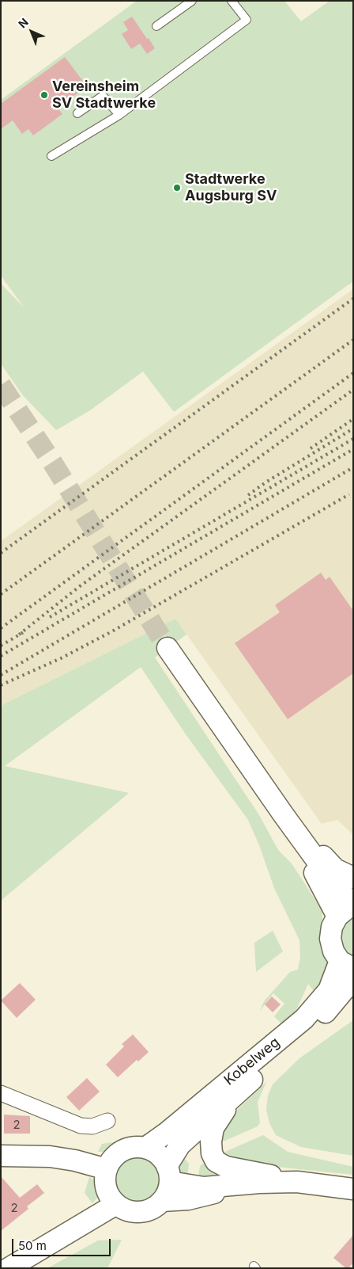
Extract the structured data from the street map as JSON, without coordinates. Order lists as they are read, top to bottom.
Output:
{
  "streets": {
    "main road": ["Kobelweg"]
  },
  "places": ["Vereinsheim SV Stadtwerke", "Stadtwerke Augsburg SV"],
  "house_numbers": ["2", "2"],
  "scale_bar": "50 m",
  "north": "top left"
}
